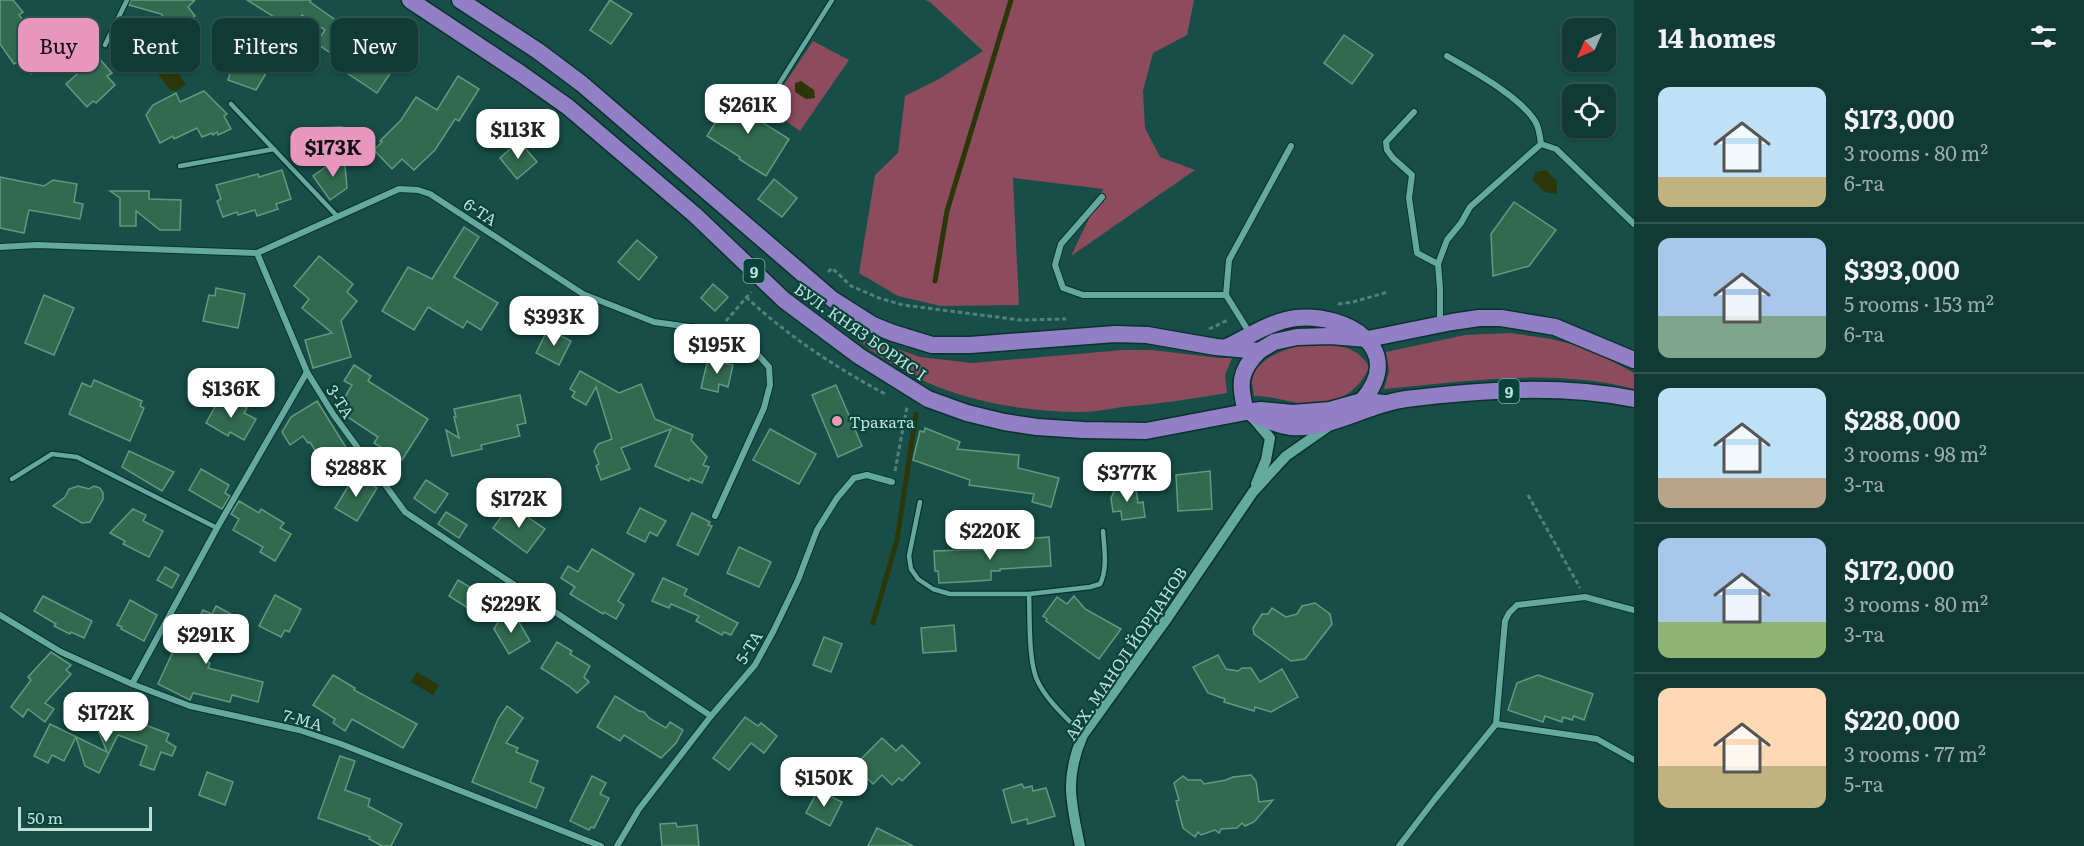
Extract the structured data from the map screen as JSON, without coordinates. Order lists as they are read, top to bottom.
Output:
{
  "streets": {
    "highway": ["9", "БУЛ. КНЯЗ БОРИС I"],
    "street": [
      "6-ТА",
      "3-ТА",
      "5-ТА",
      "АРХ. МАНОЛ ЙОРДАНОВ",
      "7-МА"
    ]
  },
  "crossings": [
    ["6-ТА", "3-ТА"],
    ["9", "БУЛ. КНЯЗ БОРИС I"],
    ["9", "АРХ. МАНОЛ ЙОРДАНОВ"],
    ["БУЛ. КНЯЗ БОРИС I", "АРХ. МАНОЛ ЙОРДАНОВ"],
    ["3-ТА", "5-ТА"]
  ],
  "places": ["Траката"],
  "scale_bar": "50 m",
  "north": "bottom left",
  "page": {
    "heading": "14 homes",
    "chip": [
      "Buy",
      "Rent",
      "Filters",
      "New"
    ],
    "list": [
      {
        "name": "$173,000",
        "note": "3 rooms · 80 m² · 6-та"
      },
      {
        "name": "$393,000",
        "note": "5 rooms · 153 m² · 6-та"
      },
      {
        "name": "$288,000",
        "note": "3 rooms · 98 m² · 3-та"
      },
      {
        "name": "$172,000",
        "note": "3 rooms · 80 m² · 3-та"
      },
      {
        "name": "$220,000",
        "note": "3 rooms · 77 m² · 5-та"
      }
    ],
    "price": [
      "$261K",
      "$113K",
      "$173K",
      "$393K",
      "$195K",
      "$136K",
      "$288K",
      "$377K",
      "$172K",
      "$220K",
      "$229K",
      "$291K",
      "$172K",
      "$150K"
    ],
    "scale": "50 m"
  }
}
